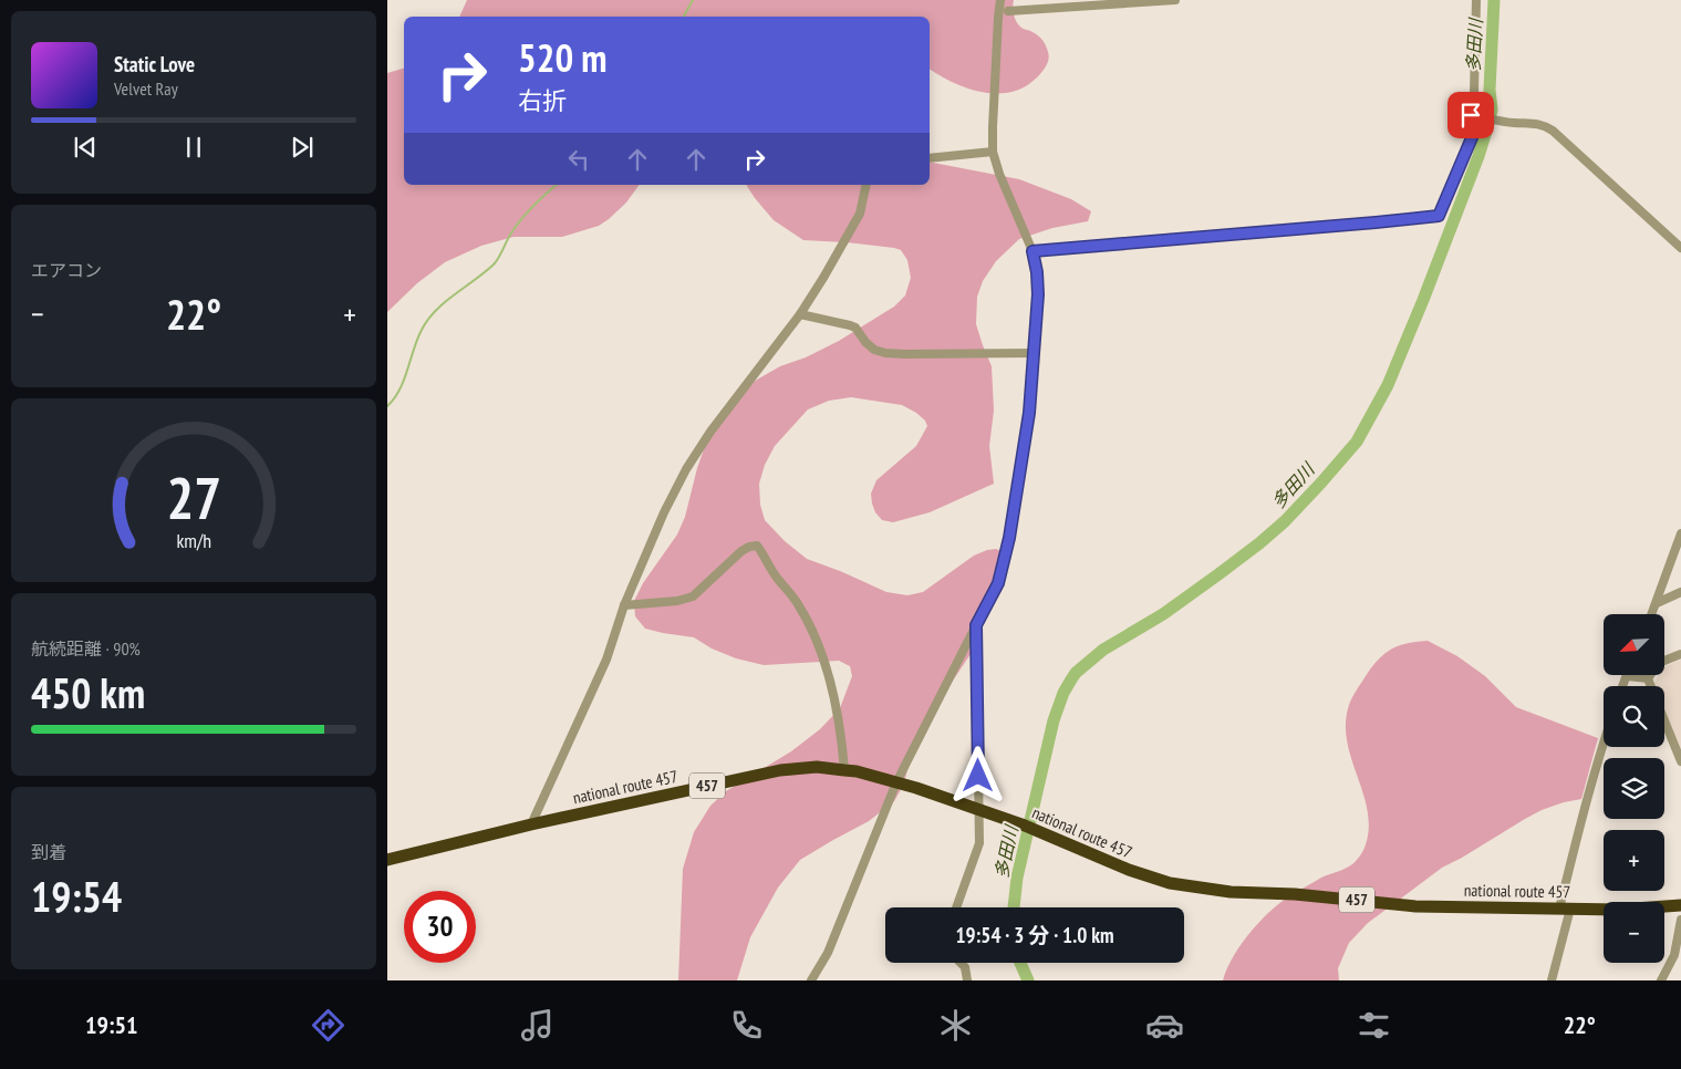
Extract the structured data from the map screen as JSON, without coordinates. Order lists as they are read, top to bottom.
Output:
{
  "streets": {
    "highway": ["457", "national route 457"]
  },
  "water": ["多田川"],
  "north": "bottom left",
  "page": {
    "turn": ["520 m", "右折"],
    "song": ["Static Love", "Velvet Ray"],
    "tile": [
      "エアコン",
      ["航続距離 · 90%", "450 km"],
      ["到着", "19:54"]
    ],
    "heat": ["−", "22°", "+"],
    "map_buttons": ["+", "−"],
    "limit": "30",
    "trip": "19:54 · 3 分 · 1.0 km",
    "tabs": ["19:51", "22°"],
    "gauge": ["27", "km/h"]
  }
}
